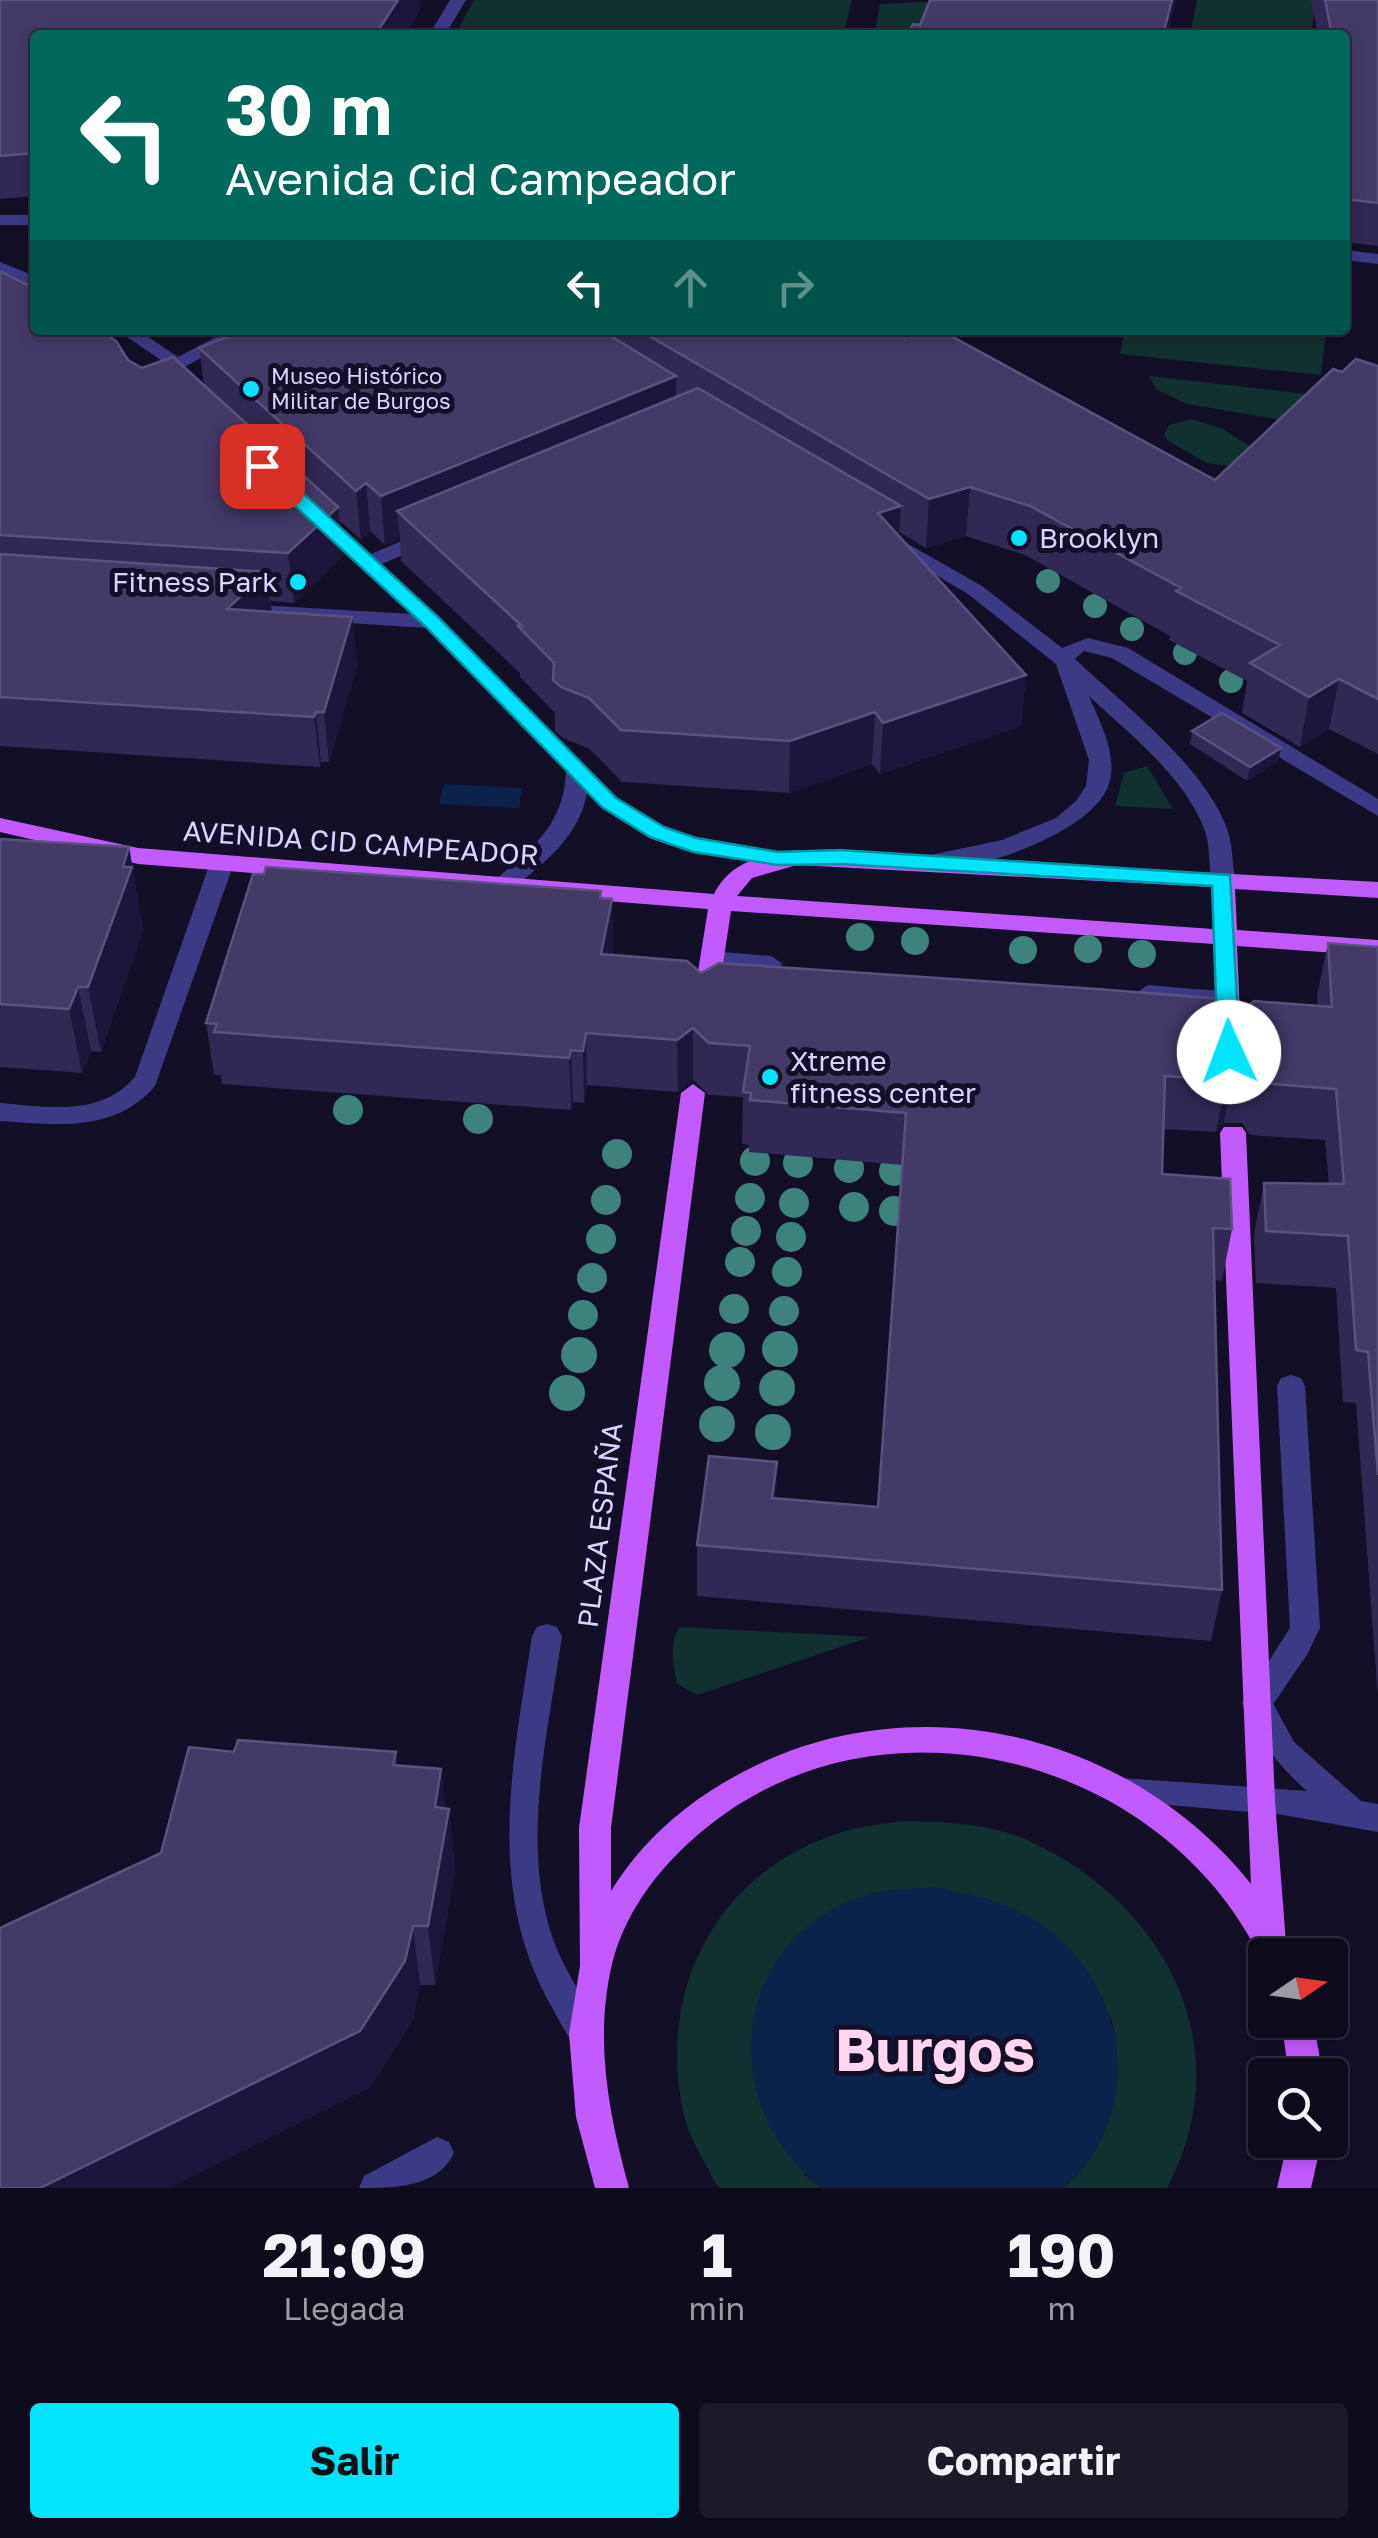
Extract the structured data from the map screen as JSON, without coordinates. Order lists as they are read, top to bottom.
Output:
{
  "streets": {
    "main road": ["AVENIDA CID CAMPEADOR", "PLAZA ESPAÑA"]
  },
  "districts": ["Burgos"],
  "places": [
    "Museo Histórico Militar de Burgos",
    "Brooklyn",
    "Fitness Park",
    "Xtreme fitness center"
  ],
  "north": "right",
  "page": {
    "turn": ["30 m", "Avenida Cid Campeador"],
    "eta": [
      "21:09",
      "Llegada",
      "1",
      "min",
      "190",
      "m"
    ],
    "buttons": ["Salir", "Compartir"]
  }
}
